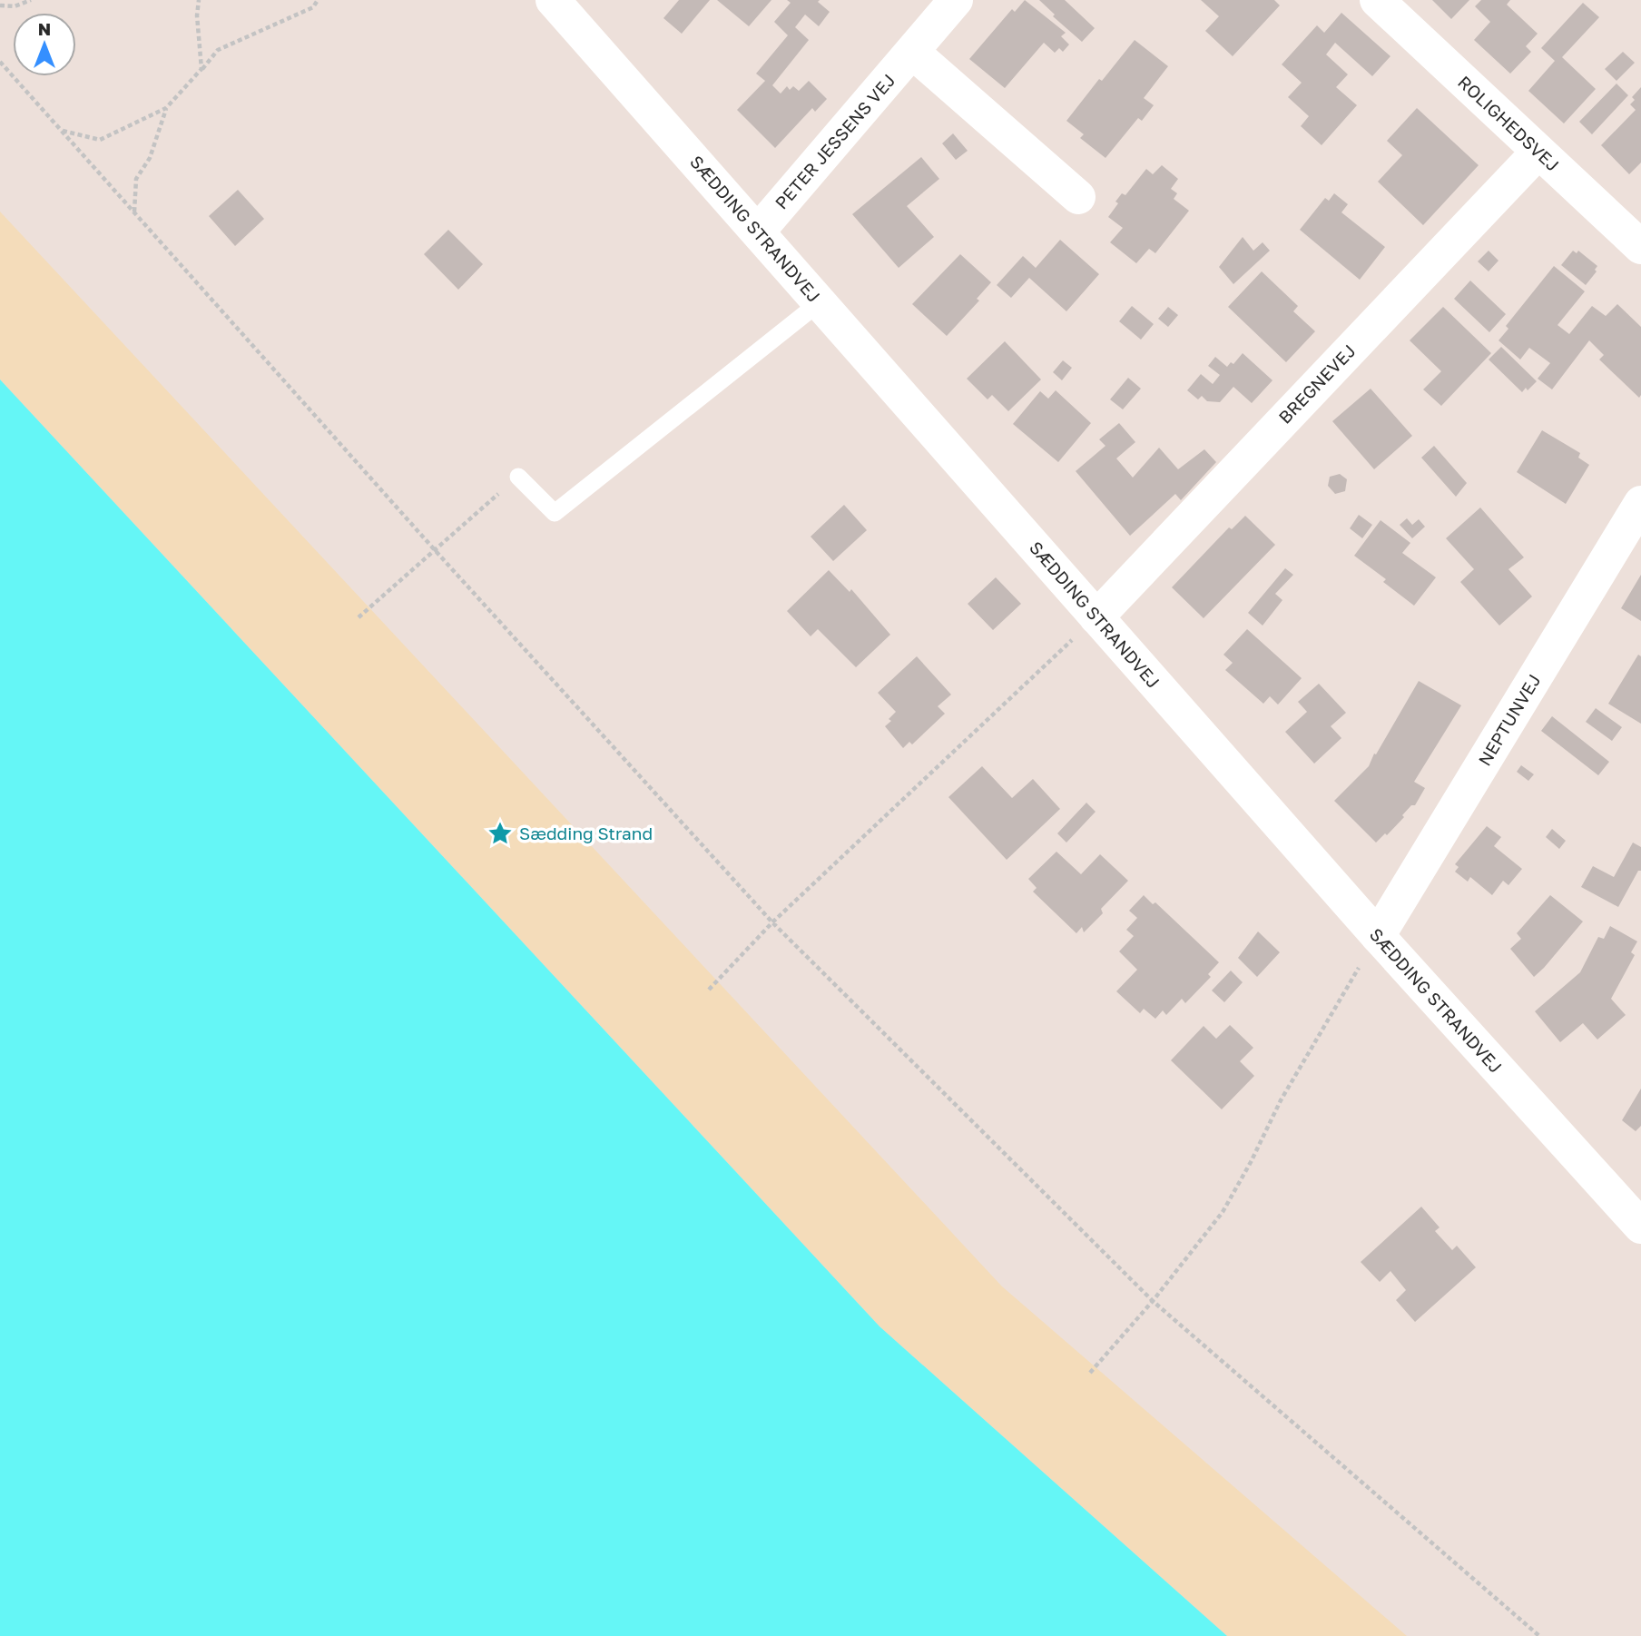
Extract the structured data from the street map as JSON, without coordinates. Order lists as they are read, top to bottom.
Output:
{
  "streets": {
    "street": [
      "ROLIGHEDSVEJ",
      "PETER JESSENS VEJ",
      "SÆDDING STRANDVEJ",
      "BREGNEVEJ",
      "NEPTUNVEJ"
    ]
  },
  "crossings": [
    ["ROLIGHEDSVEJ", "BREGNEVEJ"],
    ["PETER JESSENS VEJ", "SÆDDING STRANDVEJ"],
    ["SÆDDING STRANDVEJ", "BREGNEVEJ"],
    ["SÆDDING STRANDVEJ", "NEPTUNVEJ"]
  ],
  "places": {
    "place": ["Sædding Strand"]
  },
  "north": "top"
}
